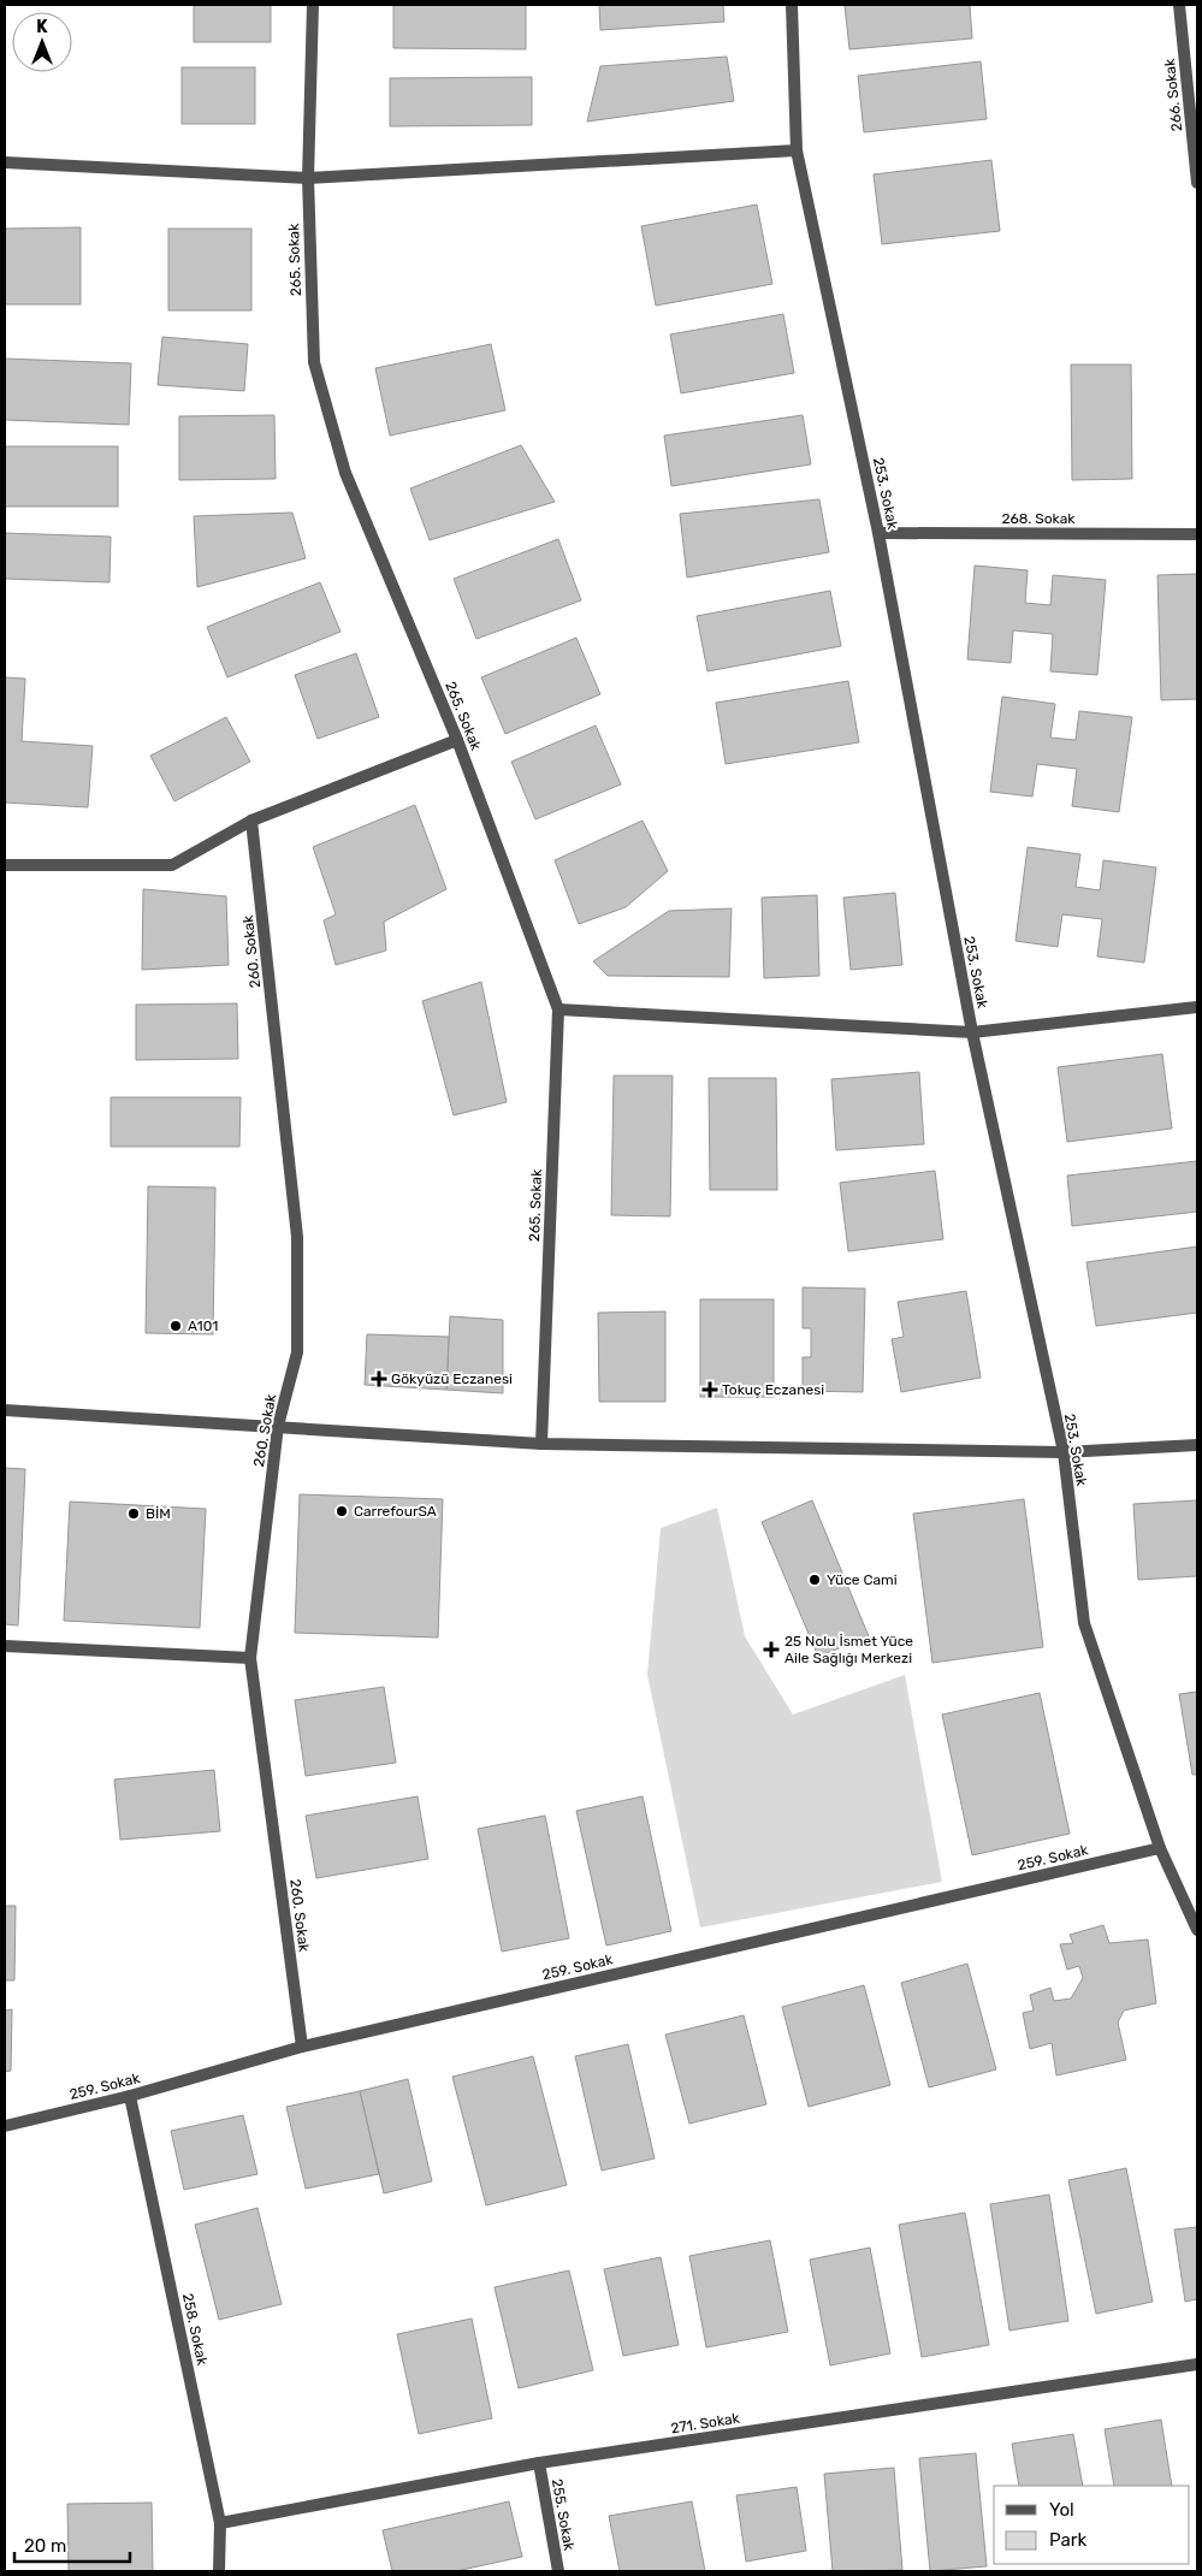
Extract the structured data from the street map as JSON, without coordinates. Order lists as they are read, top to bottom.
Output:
{
  "streets": {
    "street": [
      "266. Sokak",
      "265. Sokak",
      "253. Sokak",
      "268. Sokak",
      "260. Sokak",
      "259. Sokak",
      "258. Sokak",
      "271. Sokak",
      "255. Sokak"
    ]
  },
  "crossings": [
    ["253. Sokak", "268. Sokak"],
    ["253. Sokak", "259. Sokak"],
    ["260. Sokak", "259. Sokak"],
    ["259. Sokak", "258. Sokak"],
    ["258. Sokak", "271. Sokak"],
    ["271. Sokak", "255. Sokak"]
  ],
  "places": {
    "other": [
      "A101",
      "CarrefourSA",
      "BİM",
      "Yüce Cami"
    ],
    "health": ["Gökyüzü Eczanesi", "Tokuç Eczanesi", "25 Nolu İsmet Yüce Aile Sağlığı Merkezi"]
  },
  "legend": ["Yol", "Park"],
  "scale_bar": "20 m",
  "north": "top"
}
